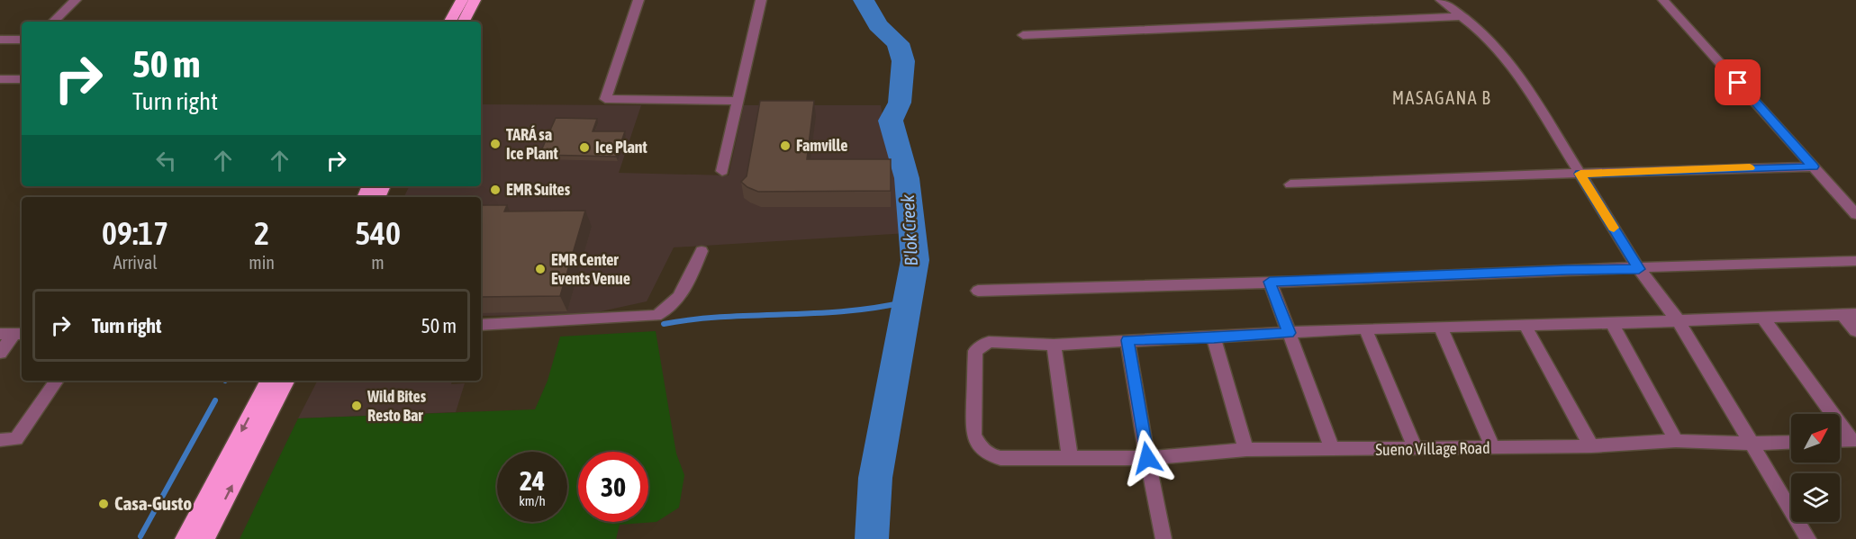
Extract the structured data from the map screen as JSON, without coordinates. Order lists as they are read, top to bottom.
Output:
{
  "streets": {
    "street": ["Sueno Village Road"]
  },
  "districts": ["MASAGANA B"],
  "water": ["B'lok Creek"],
  "places": [
    "TARÁ sa Ice Plant",
    "Famville",
    "Ice Plant",
    "EMR Suites",
    "EMR Center Events Venue",
    "Wild Bites Resto Bar",
    "Casa-Gusto"
  ],
  "north": "top right",
  "page": {
    "turn": ["50 m", "Turn right"],
    "eta": [
      "09:17",
      "Arrival",
      "2",
      "min",
      "540",
      "m"
    ],
    "list": [
      {
        "name": "Turn right",
        "value": "50 m"
      }
    ],
    "speed": "24 km/h",
    "limit": "30"
  }
}
